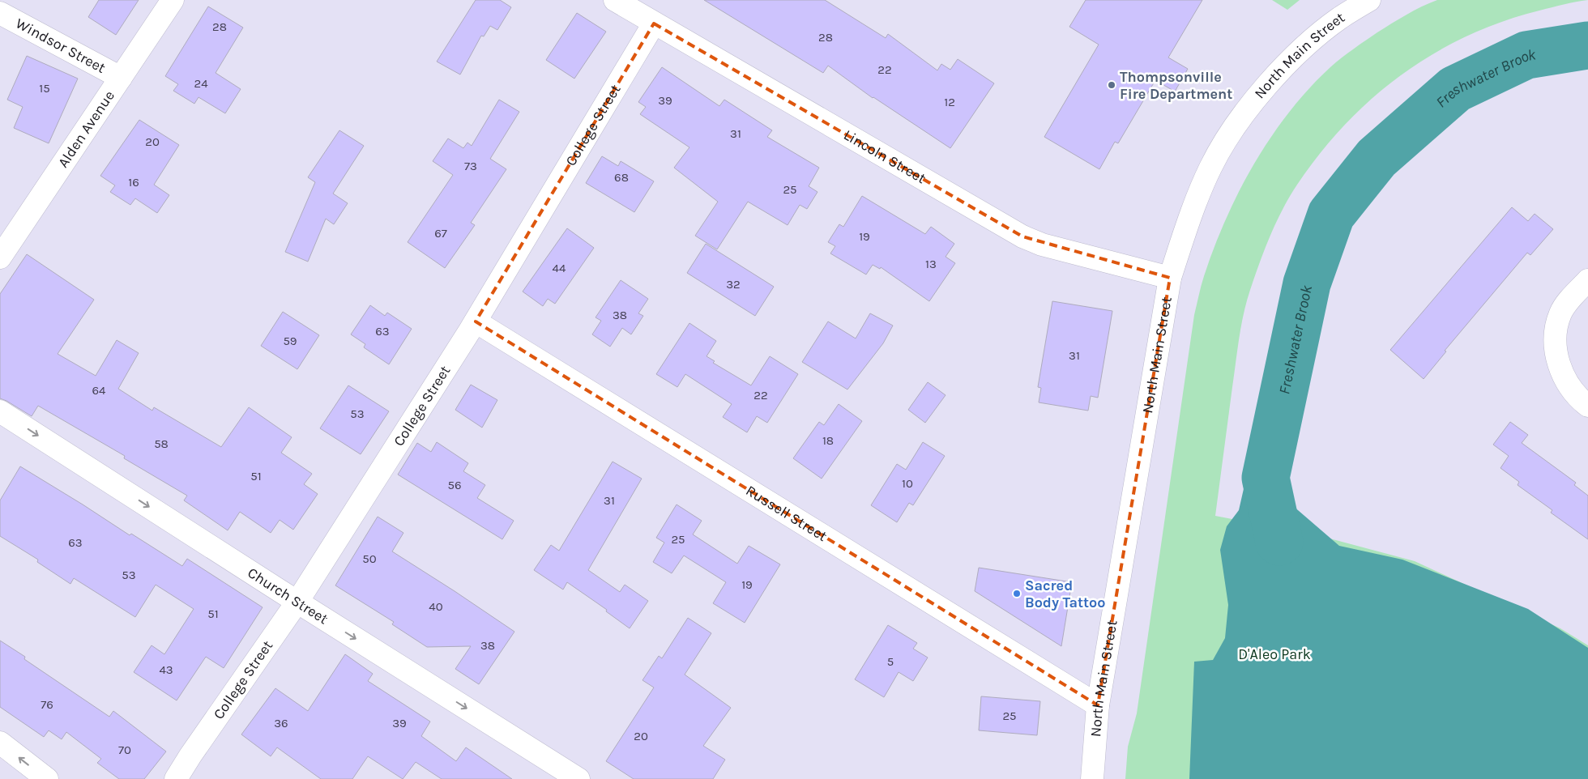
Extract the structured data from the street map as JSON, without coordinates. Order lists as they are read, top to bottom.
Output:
{
  "streets": {
    "street": [
      "Windsor Street",
      "North Main Street",
      "College Street",
      "Alden Avenue",
      "Lincoln Street",
      "Russell Street",
      "Church Street"
    ]
  },
  "crossings": [
    ["Windsor Street", "Alden Avenue"],
    ["North Main Street", "Lincoln Street"],
    ["North Main Street", "Russell Street"],
    ["College Street", "Lincoln Street"],
    ["College Street", "Russell Street"],
    ["College Street", "Church Street"]
  ],
  "one_way": ["Church Street"],
  "water": ["Freshwater Brook"],
  "parks": ["D'Aleo Park"],
  "places": ["Thompsonville Fire Department", "Sacred Body Tattoo"],
  "house_numbers": [
    "28",
    "28",
    "22",
    "24",
    "15",
    "39",
    "12",
    "31",
    "20",
    "73",
    "68",
    "16",
    "25",
    "67",
    "19",
    "13",
    "44",
    "32",
    "38",
    "63",
    "59",
    "31",
    "64",
    "22",
    "53",
    "18",
    "58",
    "51",
    "10",
    "56",
    "31",
    "25",
    "63",
    "50",
    "53",
    "19",
    "40",
    "51",
    "38",
    "5",
    "43",
    "76",
    "25",
    "36",
    "39",
    "20",
    "70"
  ]
}
